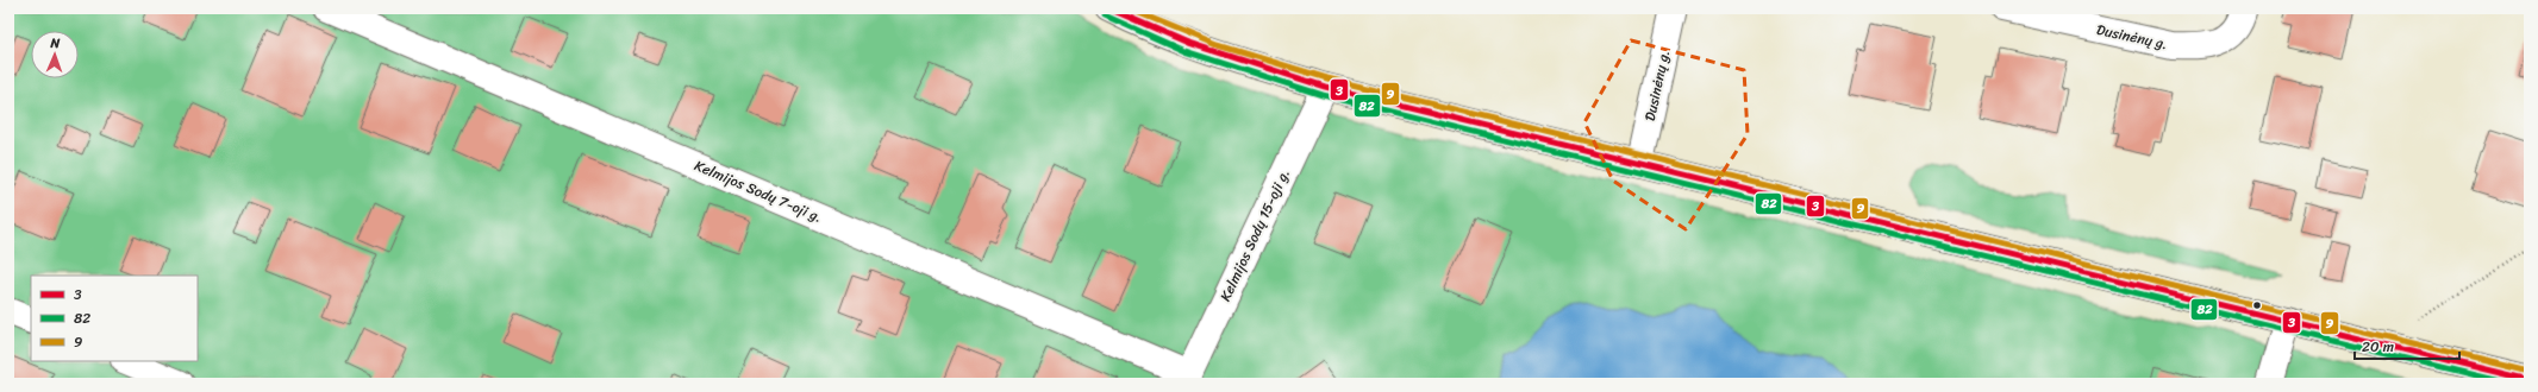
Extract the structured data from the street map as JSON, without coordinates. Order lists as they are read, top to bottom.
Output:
{
  "streets": {
    "street": ["Dusinėnų g.", "Kelmijos Sodų 7-oji g.", "Kelmijos Sodų 15-oji g."]
  },
  "crossings": [
    ["Kelmijos Sodų 7-oji g.", "Kelmijos Sodų 15-oji g."]
  ],
  "lines": ["transit line 3", "transit line 9", "transit line 82"],
  "legend": ["3", "82", "9"],
  "scale_bar": "20 m",
  "north": "top"
}
